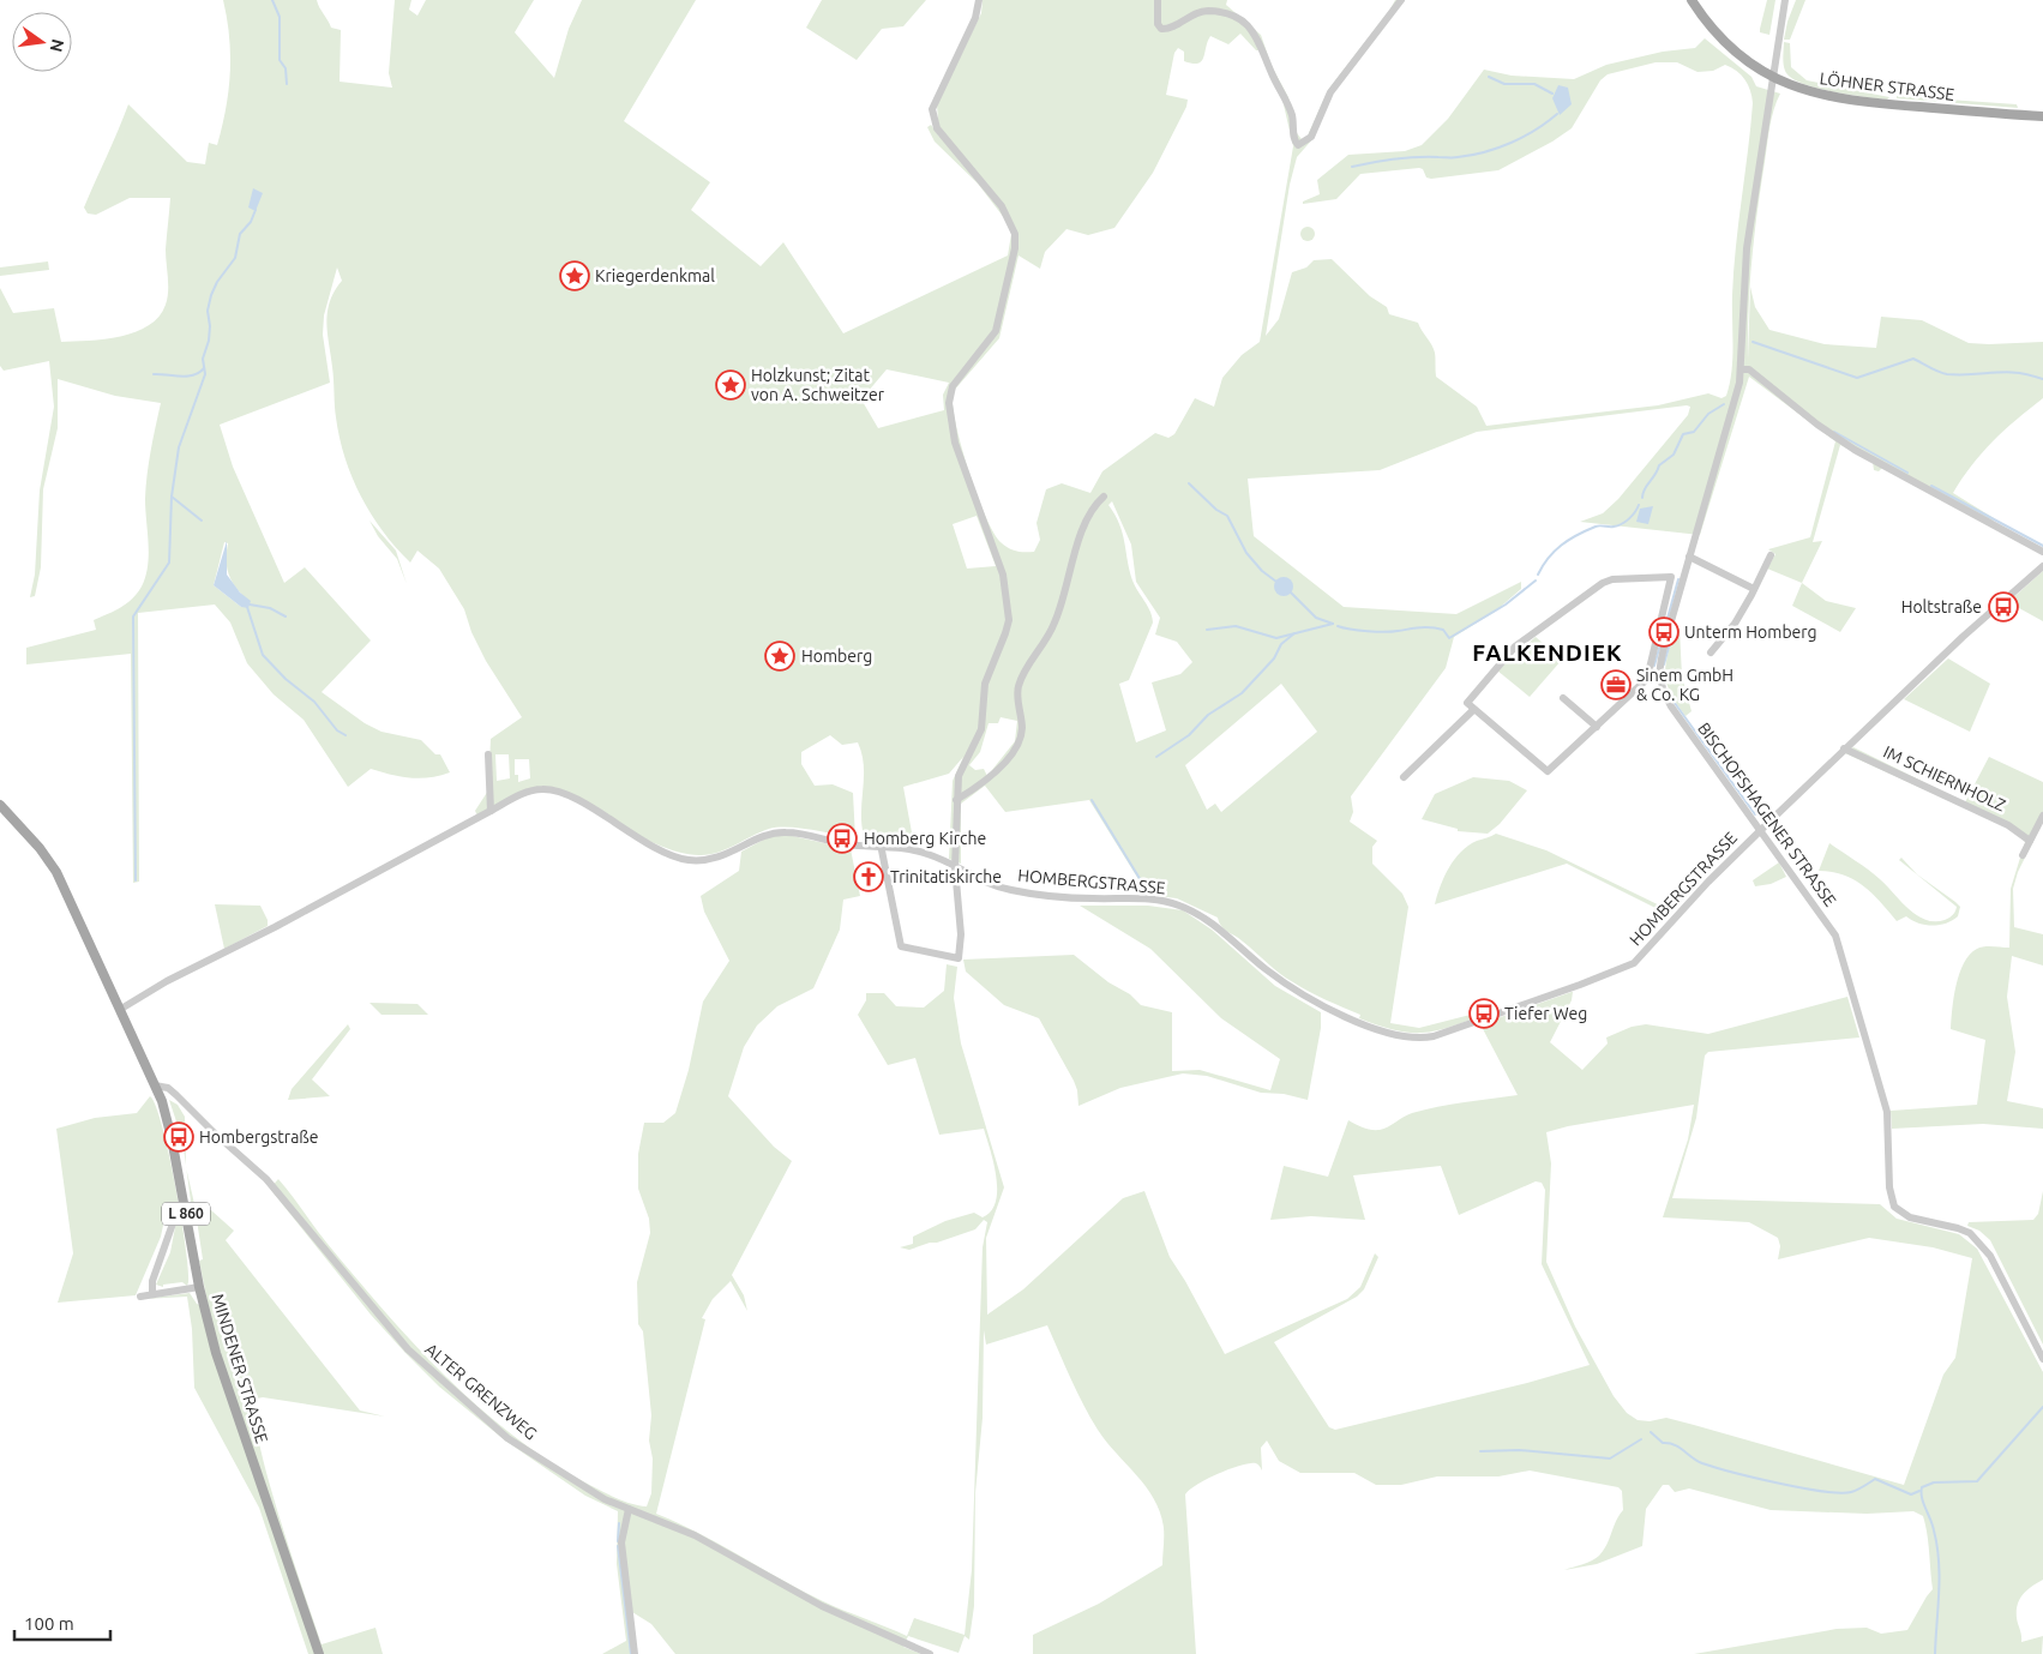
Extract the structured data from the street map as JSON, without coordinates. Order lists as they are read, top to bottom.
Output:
{
  "streets": {
    "main road": ["LÖHNER STRASSE", "L 860", "MINDENER STRASSE"],
    "street": [
      "IM SCHIERNHOLZ",
      "BISCHOFSHAGENER STRASSE",
      "HOMBERGSTRASSE",
      "ALTER GRENZWEG"
    ]
  },
  "crossings": [
    ["IM SCHIERNHOLZ", "HOMBERGSTRASSE"],
    ["BISCHOFSHAGENER STRASSE", "HOMBERGSTRASSE"],
    ["HOMBERGSTRASSE", "MINDENER STRASSE"],
    ["MINDENER STRASSE", "ALTER GRENZWEG"]
  ],
  "districts": ["FALKENDIEK"],
  "places": {
    "place": ["Kriegerdenkmal", "Holzkunst; Zitat von A. Schweitzer", "Homberg"],
    "bus stop": [
      "Holtstraße",
      "Unterm Homberg",
      "Homberg Kirche",
      "Tiefer Weg",
      "Hombergstraße"
    ],
    "office": ["Sinem GmbH & Co. KG"],
    "church": ["Trinitatiskirche"]
  },
  "scale_bar": "100 m",
  "north": "right"
}
